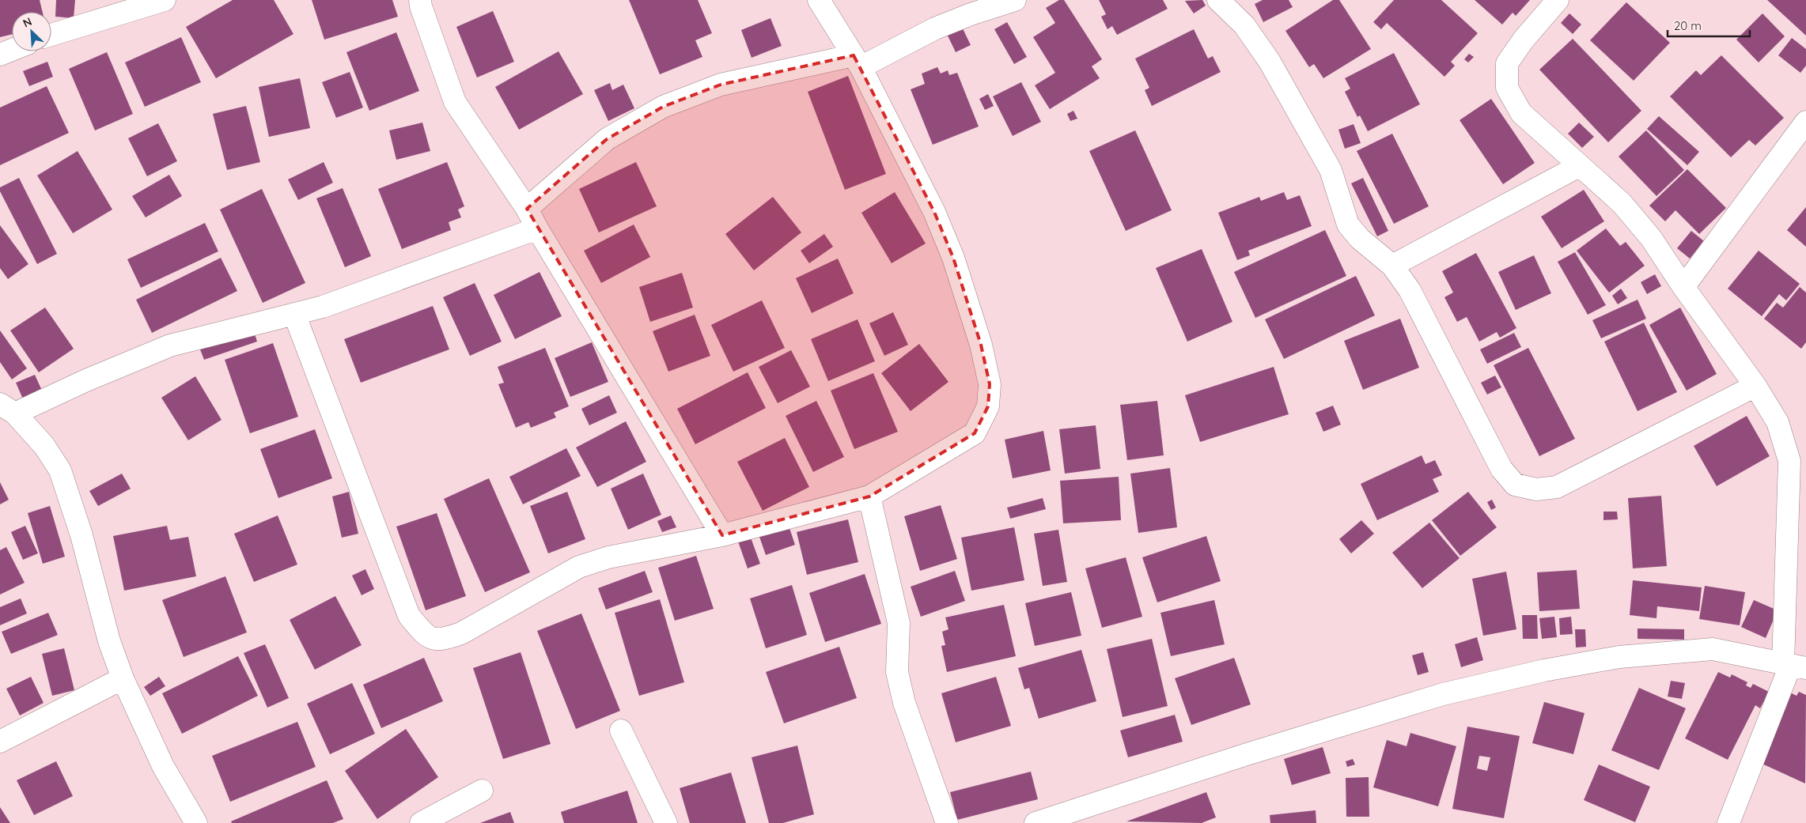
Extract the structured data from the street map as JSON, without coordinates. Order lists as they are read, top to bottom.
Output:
{
  "scale_bar": "20 m",
  "north": "top left"
}
